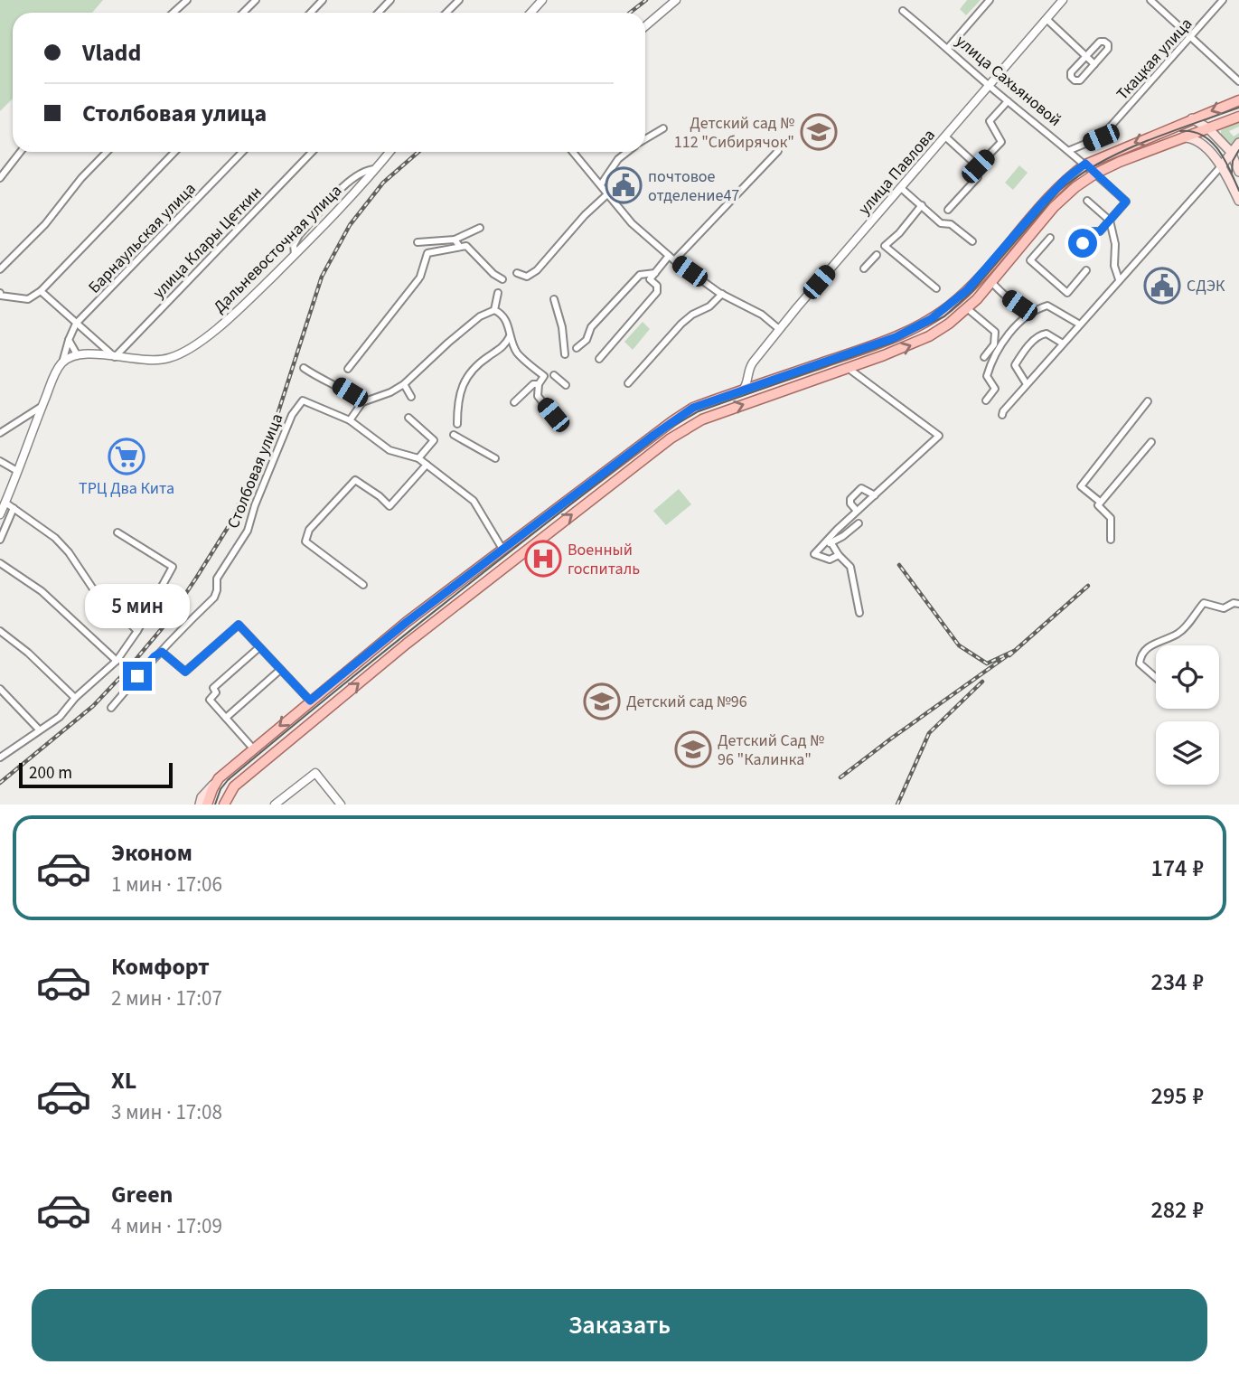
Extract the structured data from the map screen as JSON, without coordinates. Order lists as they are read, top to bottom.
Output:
{
  "streets": {
    "main road": ["Столбовая улица"],
    "street": [
      "Ткацкая улица",
      "улица Сахьяновой",
      "улица Павлова",
      "Барнаульская улица",
      "улица Клары Цеткин",
      "Дальневосточная улица"
    ]
  },
  "crossings": [
    ["Ткацкая улица", "улица Сахьяновой"],
    ["улица Сахьяновой", "улица Павлова"],
    ["улица Клары Цеткин", "Дальневосточная улица"]
  ],
  "places": {
    "school or university": ["Детский сад № 112 \"Сибирячок\"", "Детский сад №96", "Детский Сад № 96 \"Калинка\""],
    "public building": ["почтовое отделение47", "СДЭК"],
    "supermarket": ["ТРЦ Два Кита"],
    "hospital": ["Военный госпиталь"]
  },
  "scale_bar": "200 m",
  "page": {
    "banner": ["Vladd", "Столбовая улица"],
    "bubble": "5 мин",
    "scale": "200 m",
    "list": [
      {
        "name": "Эконом",
        "note": "1 мин · 17:06",
        "value": "174 ₽"
      },
      {
        "name": "Комфорт",
        "note": "2 мин · 17:07",
        "value": "234 ₽"
      },
      {
        "name": "XL",
        "note": "3 мин · 17:08",
        "value": "295 ₽"
      },
      {
        "name": "Green",
        "note": "4 мин · 17:09",
        "value": "282 ₽"
      }
    ],
    "buttons": "Заказать"
  }
}
